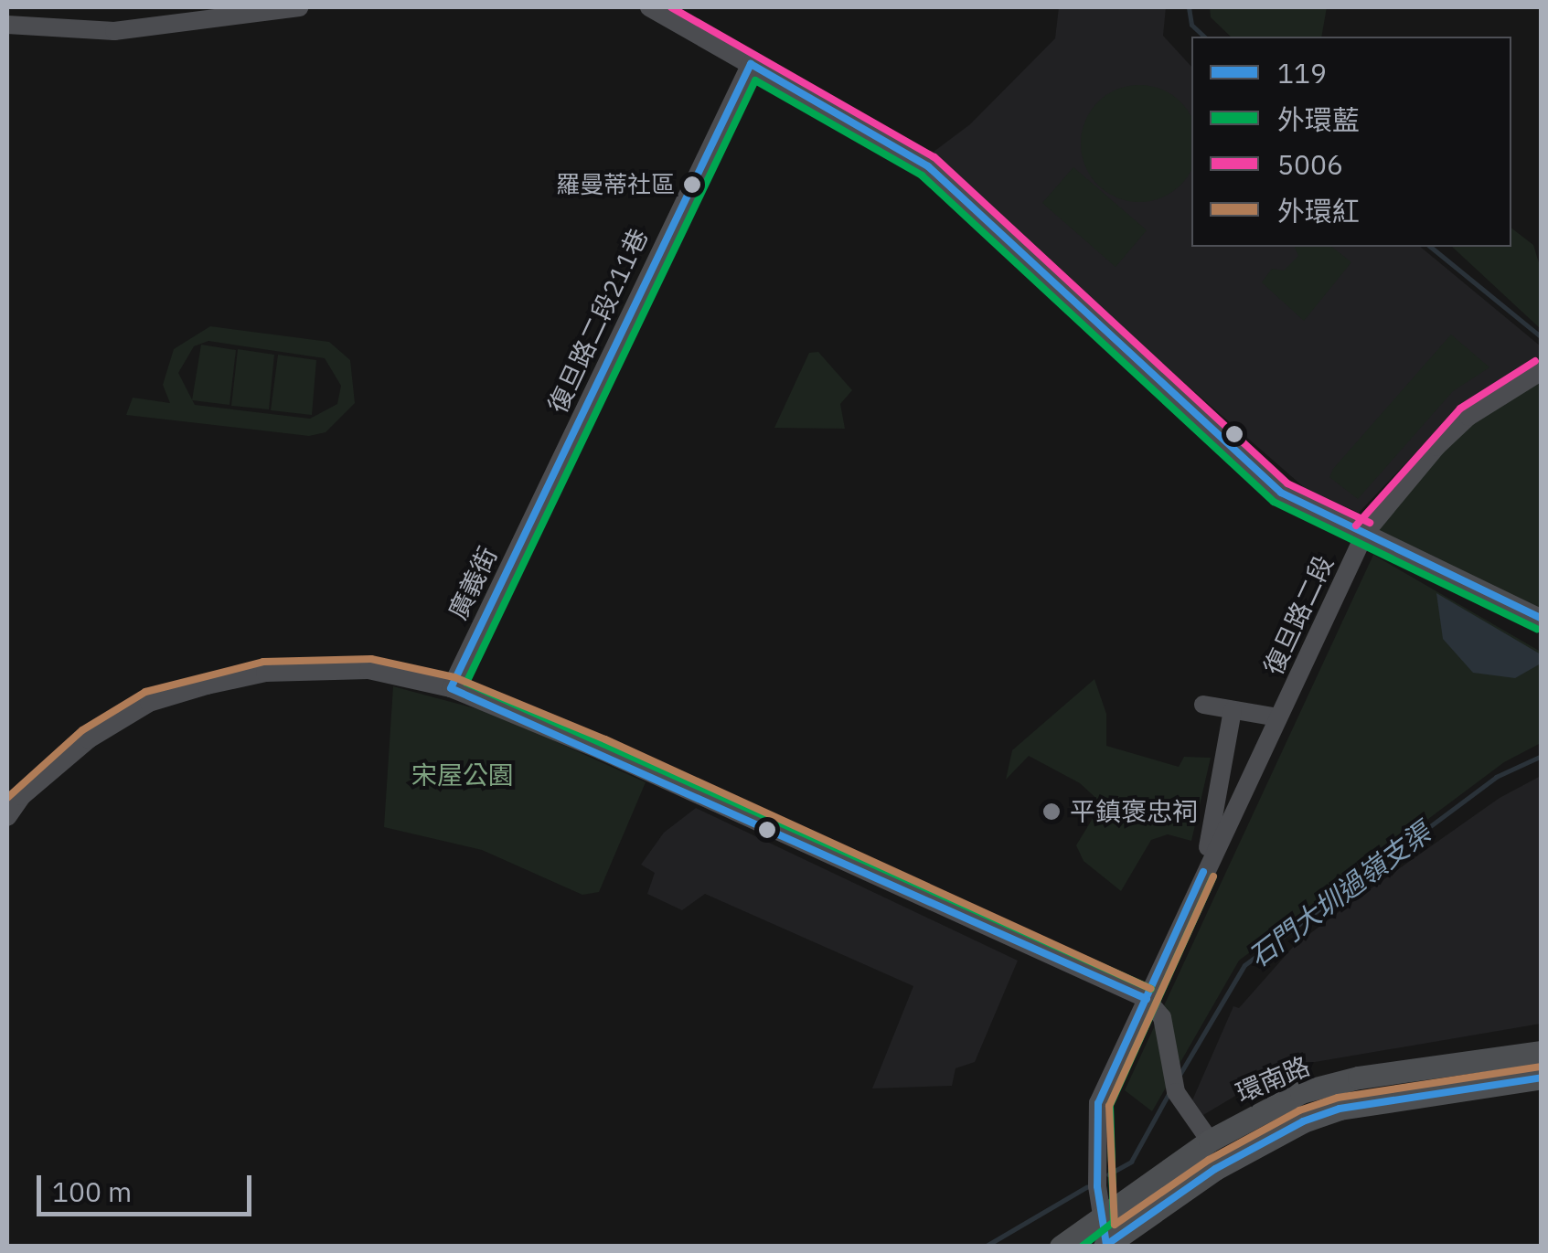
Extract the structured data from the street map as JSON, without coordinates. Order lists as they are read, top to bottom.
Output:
{
  "streets": {
    "main road": ["環南路"],
    "street": ["復旦路二段211巷", "廣義街", "復旦路二段"]
  },
  "crossings": [
    ["復旦路二段211巷", "廣義街"],
    ["復旦路二段211巷", "復旦路二段"],
    ["復旦路二段", "環南路"]
  ],
  "water": ["石門大圳過嶺支渠"],
  "parks": ["宋屋公園"],
  "places": ["羅曼蒂社區", "平鎮褒忠祠"],
  "lines": [
    "transit line 5006",
    "transit line 119",
    "transit line 外環藍",
    "transit line 外環紅"
  ],
  "legend": [
    "119",
    "外環藍",
    "5006",
    "外環紅"
  ],
  "scale_bar": "100 m"
}
